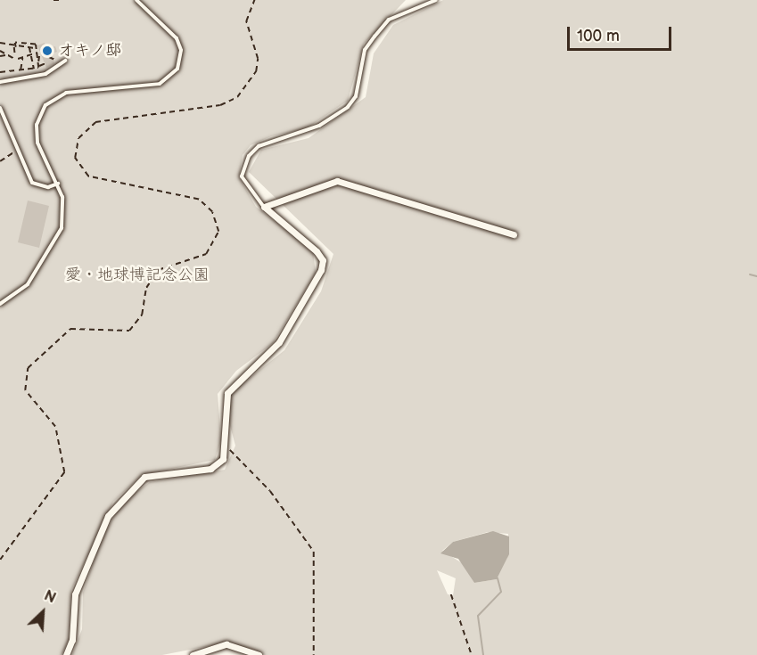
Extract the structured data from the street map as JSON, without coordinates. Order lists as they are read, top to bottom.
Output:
{
  "parks": ["愛・地球博記念公園"],
  "places": ["オキノ邸"],
  "scale_bar": "100 m",
  "north": "top right"
}
